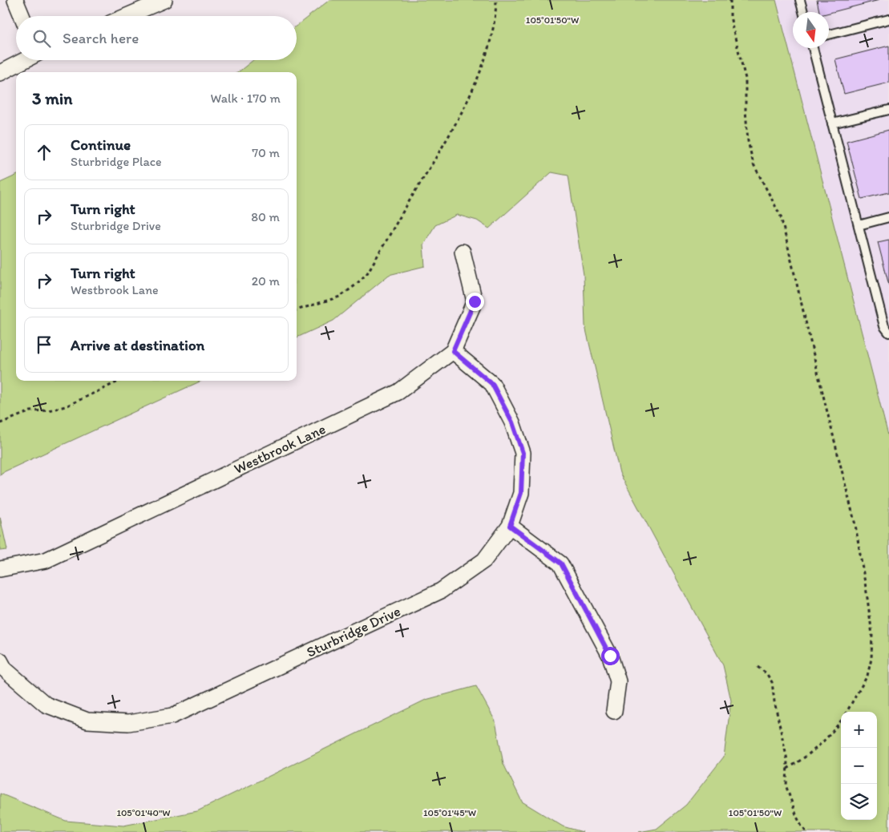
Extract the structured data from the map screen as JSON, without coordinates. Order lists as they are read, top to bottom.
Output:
{
  "streets": {
    "street": ["Westbrook Lane", "Sturbridge Drive"]
  },
  "crossings": [
    ["Westbrook Lane", "Sturbridge Drive"]
  ],
  "north": "bottom",
  "page": {
    "search": "Search here",
    "heading": ["3 min", "Walk · 170 m"],
    "list": [
      ["Continue", "Sturbridge Place", "70 m"],
      ["Turn right", "Sturbridge Drive", "80 m"],
      ["Turn right", "Westbrook Lane", "20 m"],
      "Arrive at destination"
    ],
    "map_buttons": ["+", "−"]
  },
  "coordinates": ["105°01'50\"W", "105°01'40\"W", "105°01'45\"W"]
}
